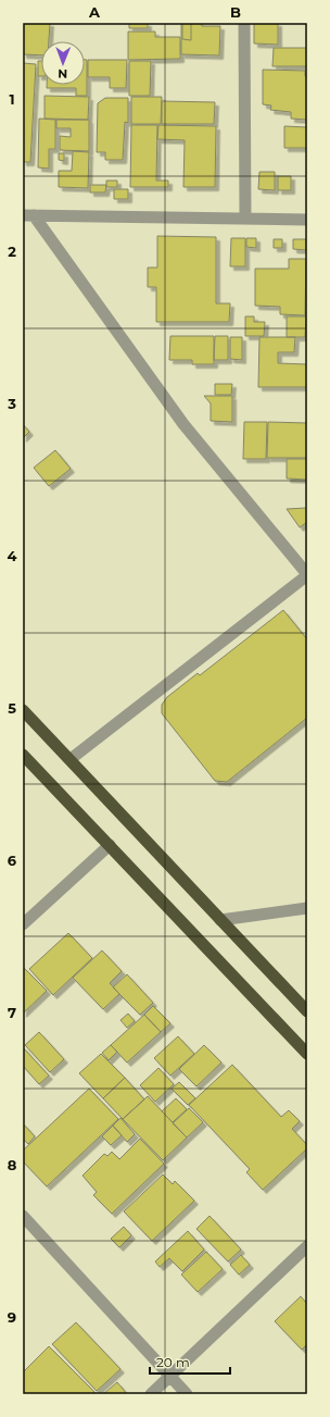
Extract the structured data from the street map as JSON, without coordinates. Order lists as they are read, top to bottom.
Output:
{
  "scale_bar": "20 m",
  "north": "bottom",
  "grid": {
    "columns": ["A", "B"],
    "rows": [
      "1",
      "2",
      "3",
      "4",
      "5",
      "6",
      "7",
      "8",
      "9"
    ]
  }
}
